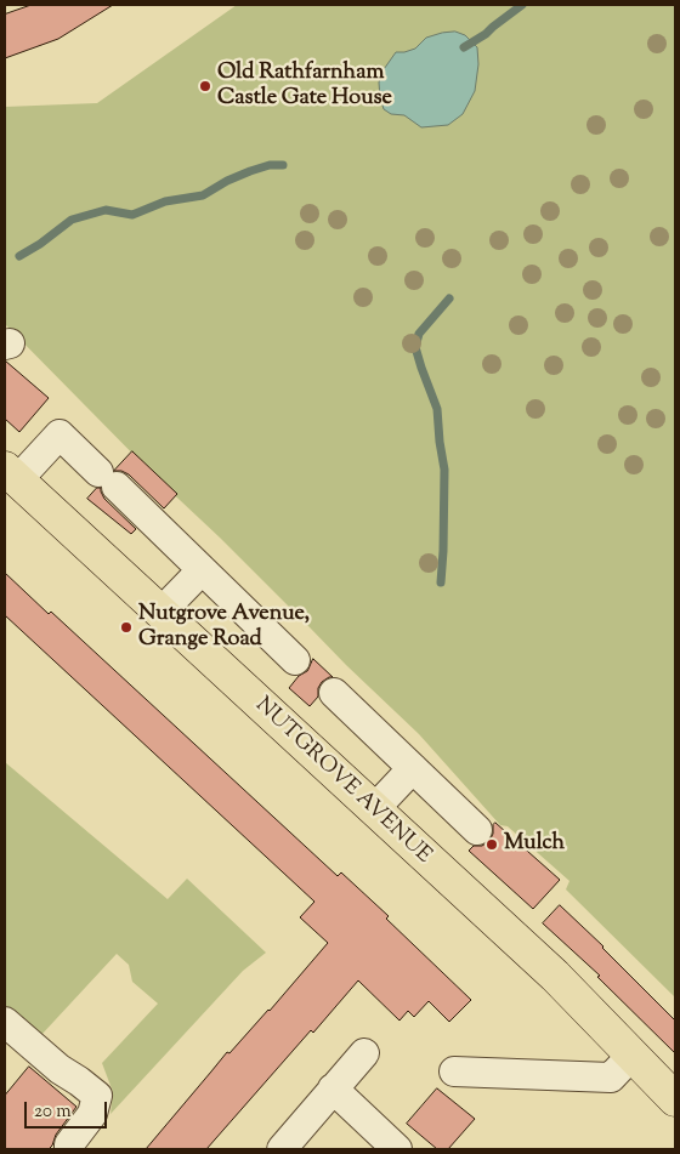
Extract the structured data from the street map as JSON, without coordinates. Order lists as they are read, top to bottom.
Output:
{
  "streets": {
    "main road": ["NUTGROVE AVENUE"]
  },
  "places": ["Old Rathfarnham Castle Gate House", "Nutgrove Avenue, Grange Road", "Mulch"],
  "scale_bar": "20 m"
}
